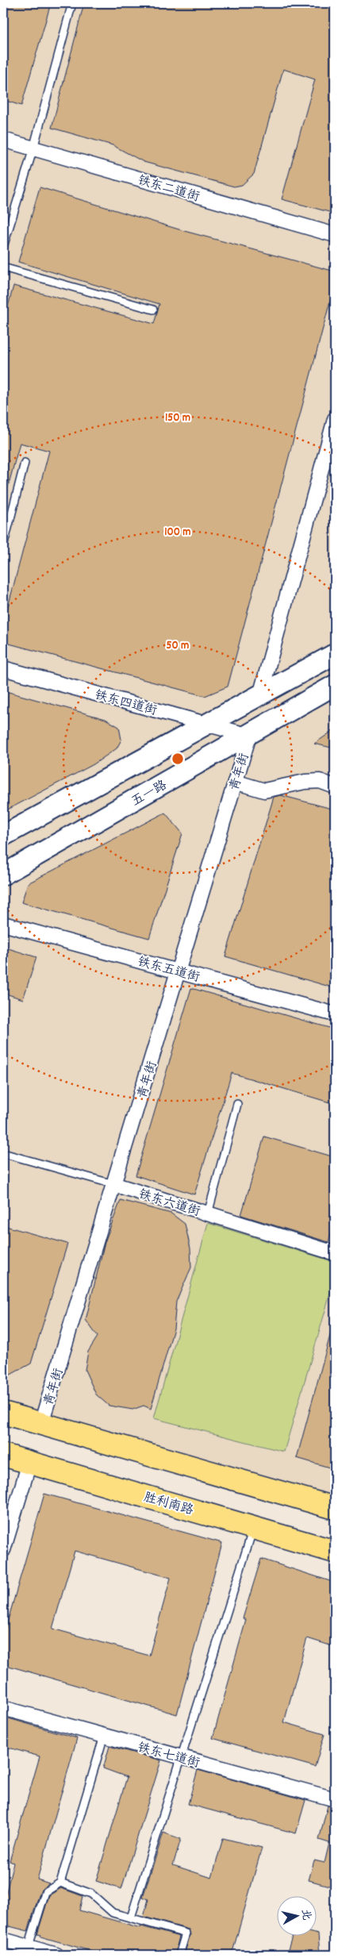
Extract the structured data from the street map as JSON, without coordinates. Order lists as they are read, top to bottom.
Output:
{
  "streets": {
    "main road": ["五一路", "胜利南路"],
    "street": [
      "铁东二道街",
      "铁东四道街",
      "青年街",
      "铁东五道街",
      "铁东六道街",
      "铁东七道街"
    ]
  },
  "crossings": [
    ["铁东四道街", "青年街"],
    ["铁东四道街", "五一路"],
    ["青年街", "五一路"],
    ["青年街", "铁东五道街"],
    ["青年街", "铁东六道街"]
  ],
  "north": "right",
  "rings": ["150 m", "100 m", "50 m"]
}
